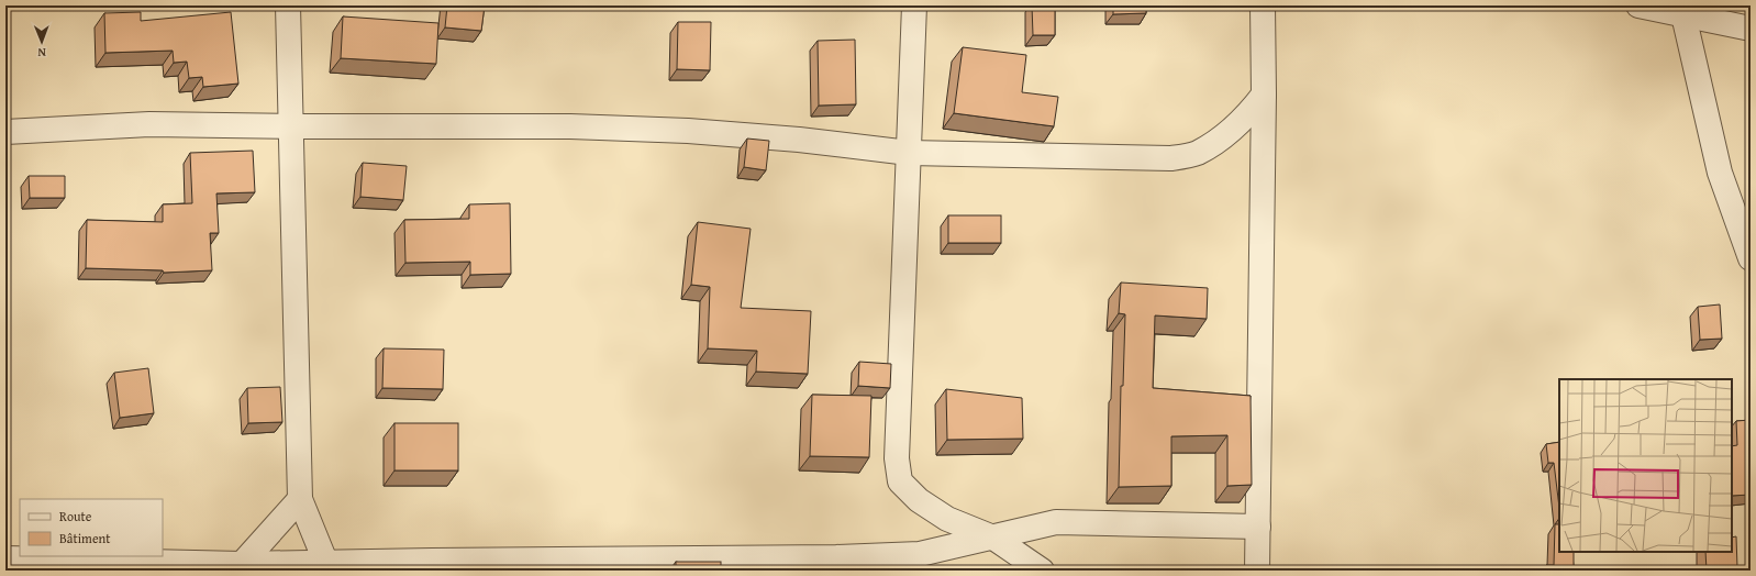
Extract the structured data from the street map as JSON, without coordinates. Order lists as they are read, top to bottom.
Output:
{
  "legend": ["Route", "Bâtiment"],
  "north": "bottom"
}
